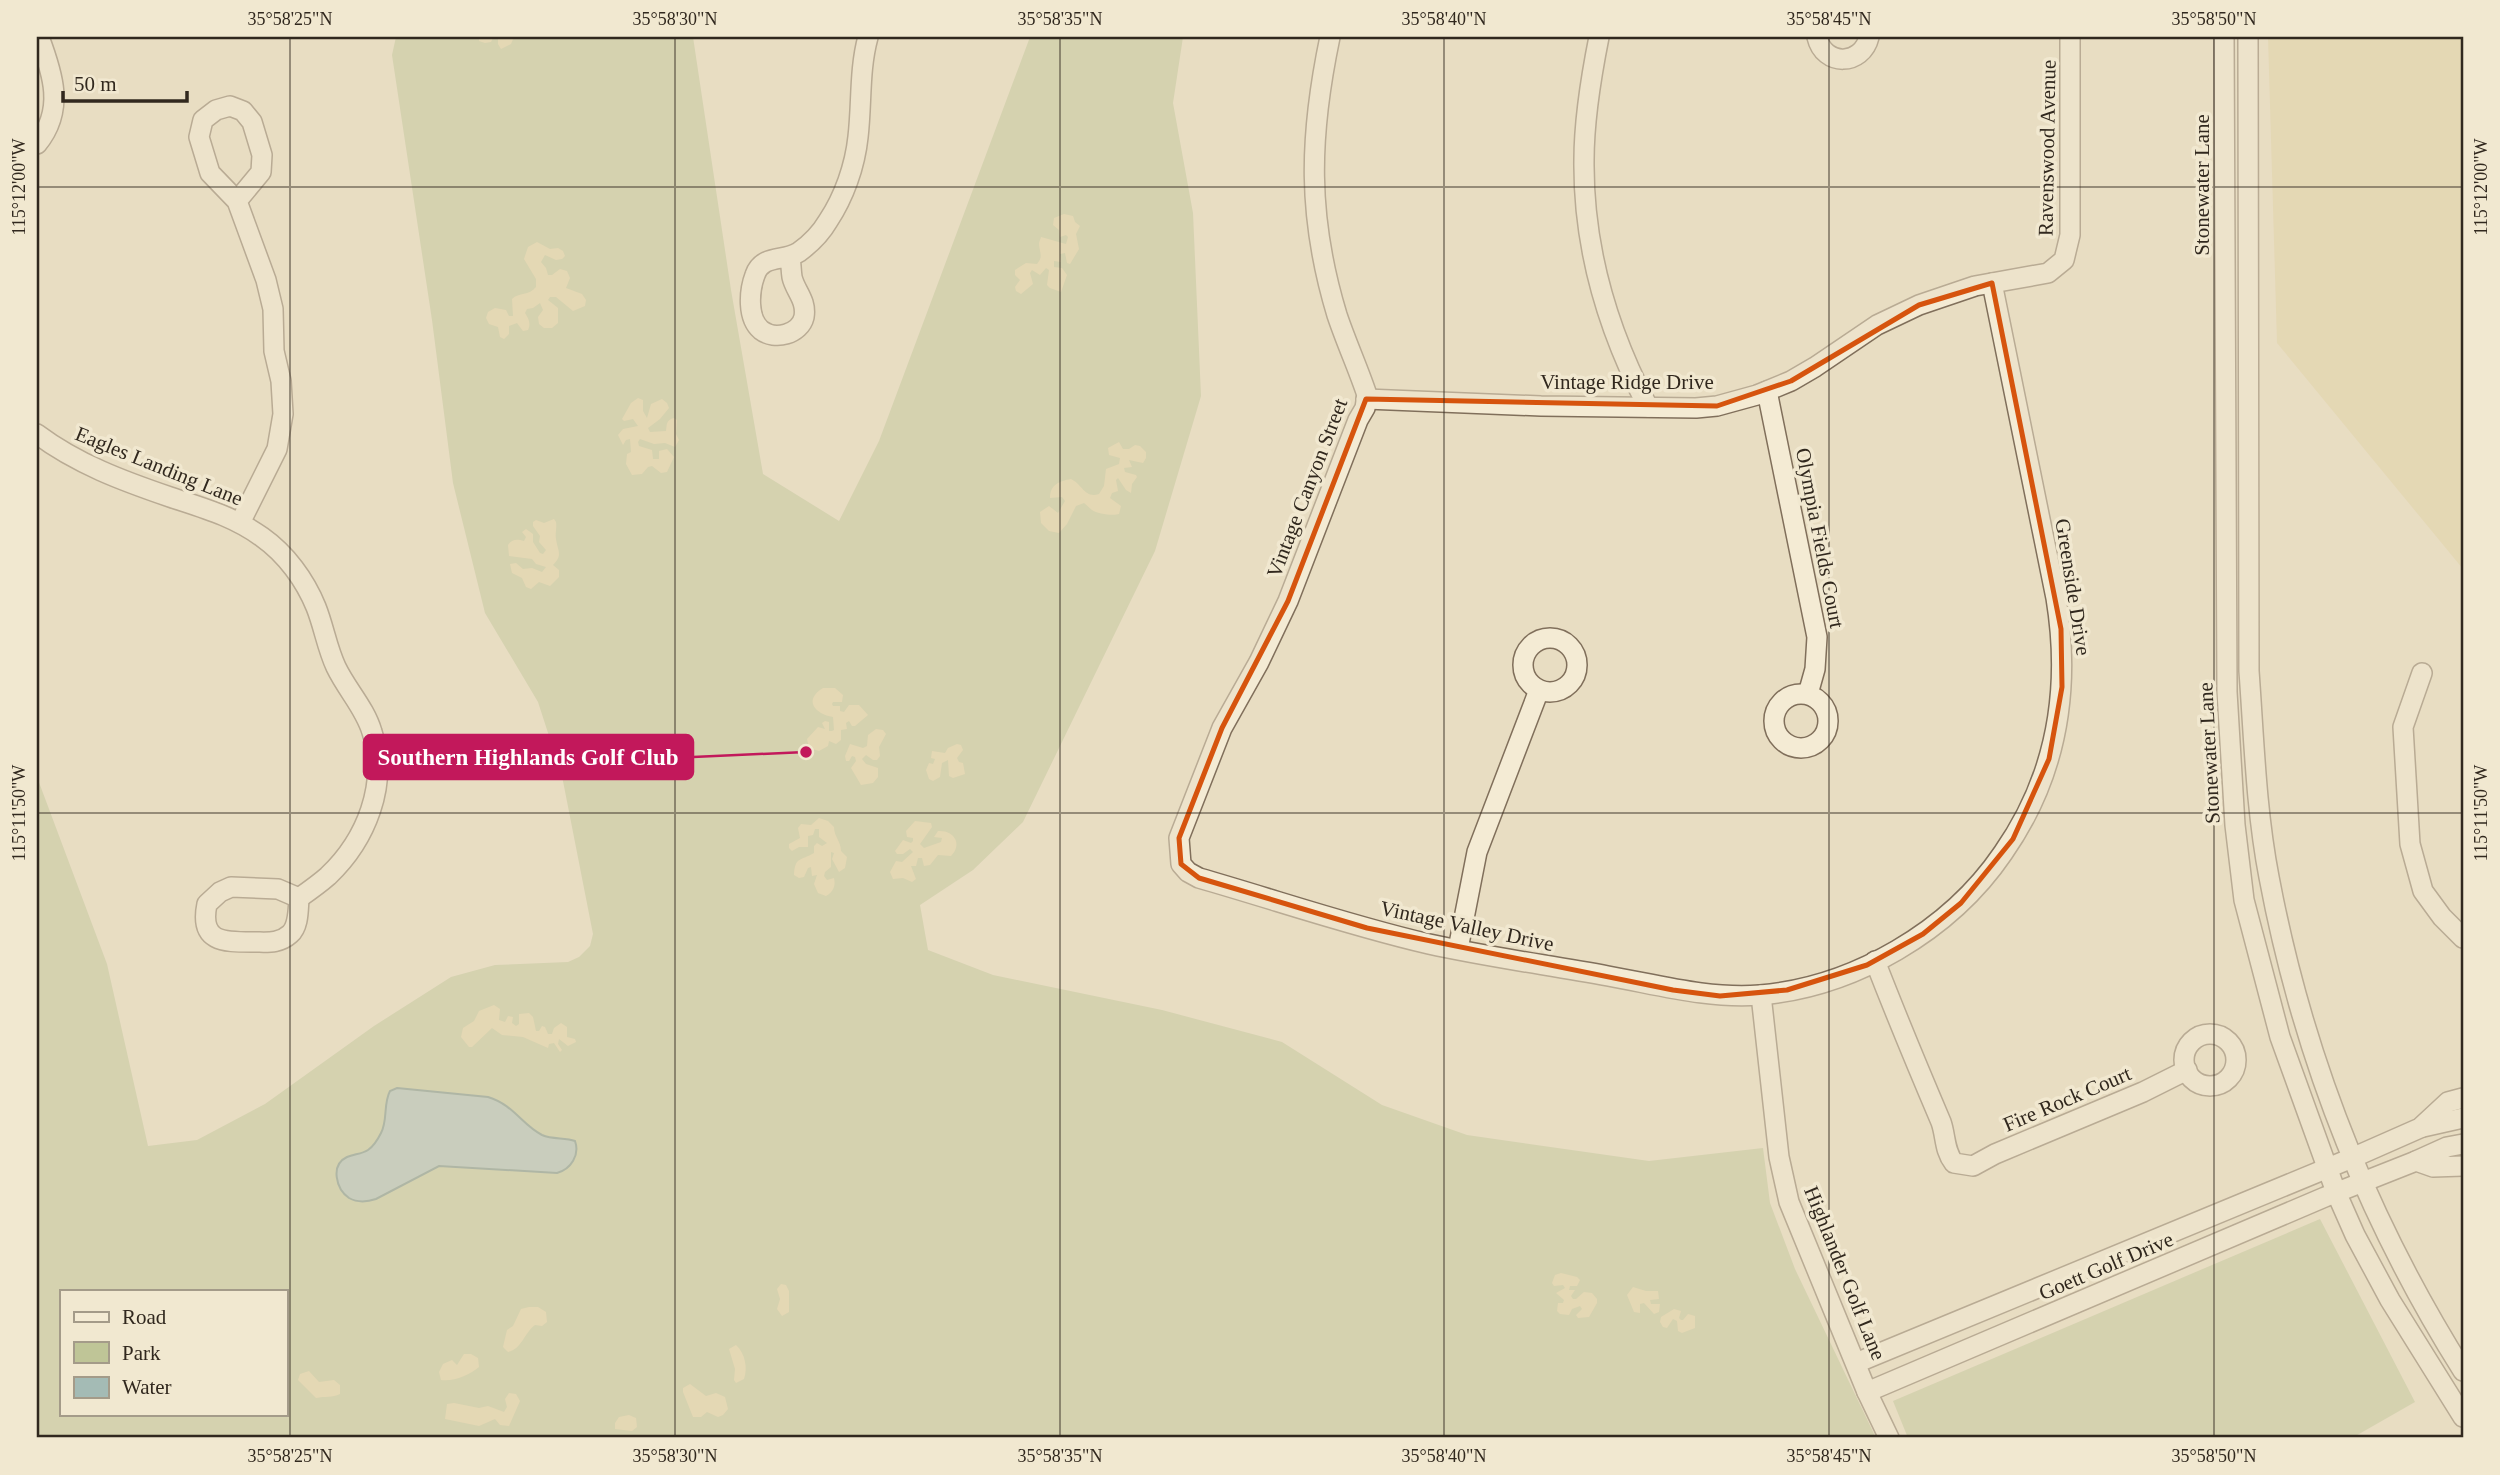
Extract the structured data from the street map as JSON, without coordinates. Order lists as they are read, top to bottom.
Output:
{
  "streets": {
    "street": [
      "Ravenswood Avenue",
      "Stonewater Lane",
      "Vintage Ridge Drive",
      "Eagles Landing Lane",
      "Vintage Canyon Street",
      "Olympia Fields Court",
      "Greenside Drive",
      "Vintage Valley Drive",
      "Fire Rock Court",
      "Goett Golf Drive",
      "Highlander Golf Lane"
    ]
  },
  "crossings": [
    ["Ravenswood Avenue", "Vintage Ridge Drive"],
    ["Stonewater Lane", "Goett Golf Drive"],
    ["Vintage Ridge Drive", "Vintage Canyon Street"],
    ["Vintage Ridge Drive", "Olympia Fields Court"],
    ["Vintage Ridge Drive", "Greenside Drive"],
    ["Vintage Canyon Street", "Vintage Valley Drive"],
    ["Greenside Drive", "Vintage Valley Drive"],
    ["Greenside Drive", "Fire Rock Court"],
    ["Greenside Drive", "Highlander Golf Lane"],
    ["Vintage Valley Drive", "Highlander Golf Lane"],
    ["Goett Golf Drive", "Highlander Golf Lane"]
  ],
  "places": ["Southern Highlands Golf Club"],
  "legend": ["Road", "Park", "Water"],
  "scale_bar": "50 m",
  "coordinates": [
    "35°58'25\"N",
    "35°58'30\"N",
    "35°58'35\"N",
    "35°58'40\"N",
    "35°58'45\"N",
    "35°58'50\"N",
    "115°12'00\"W",
    "115°11'50\"W"
  ]
}
